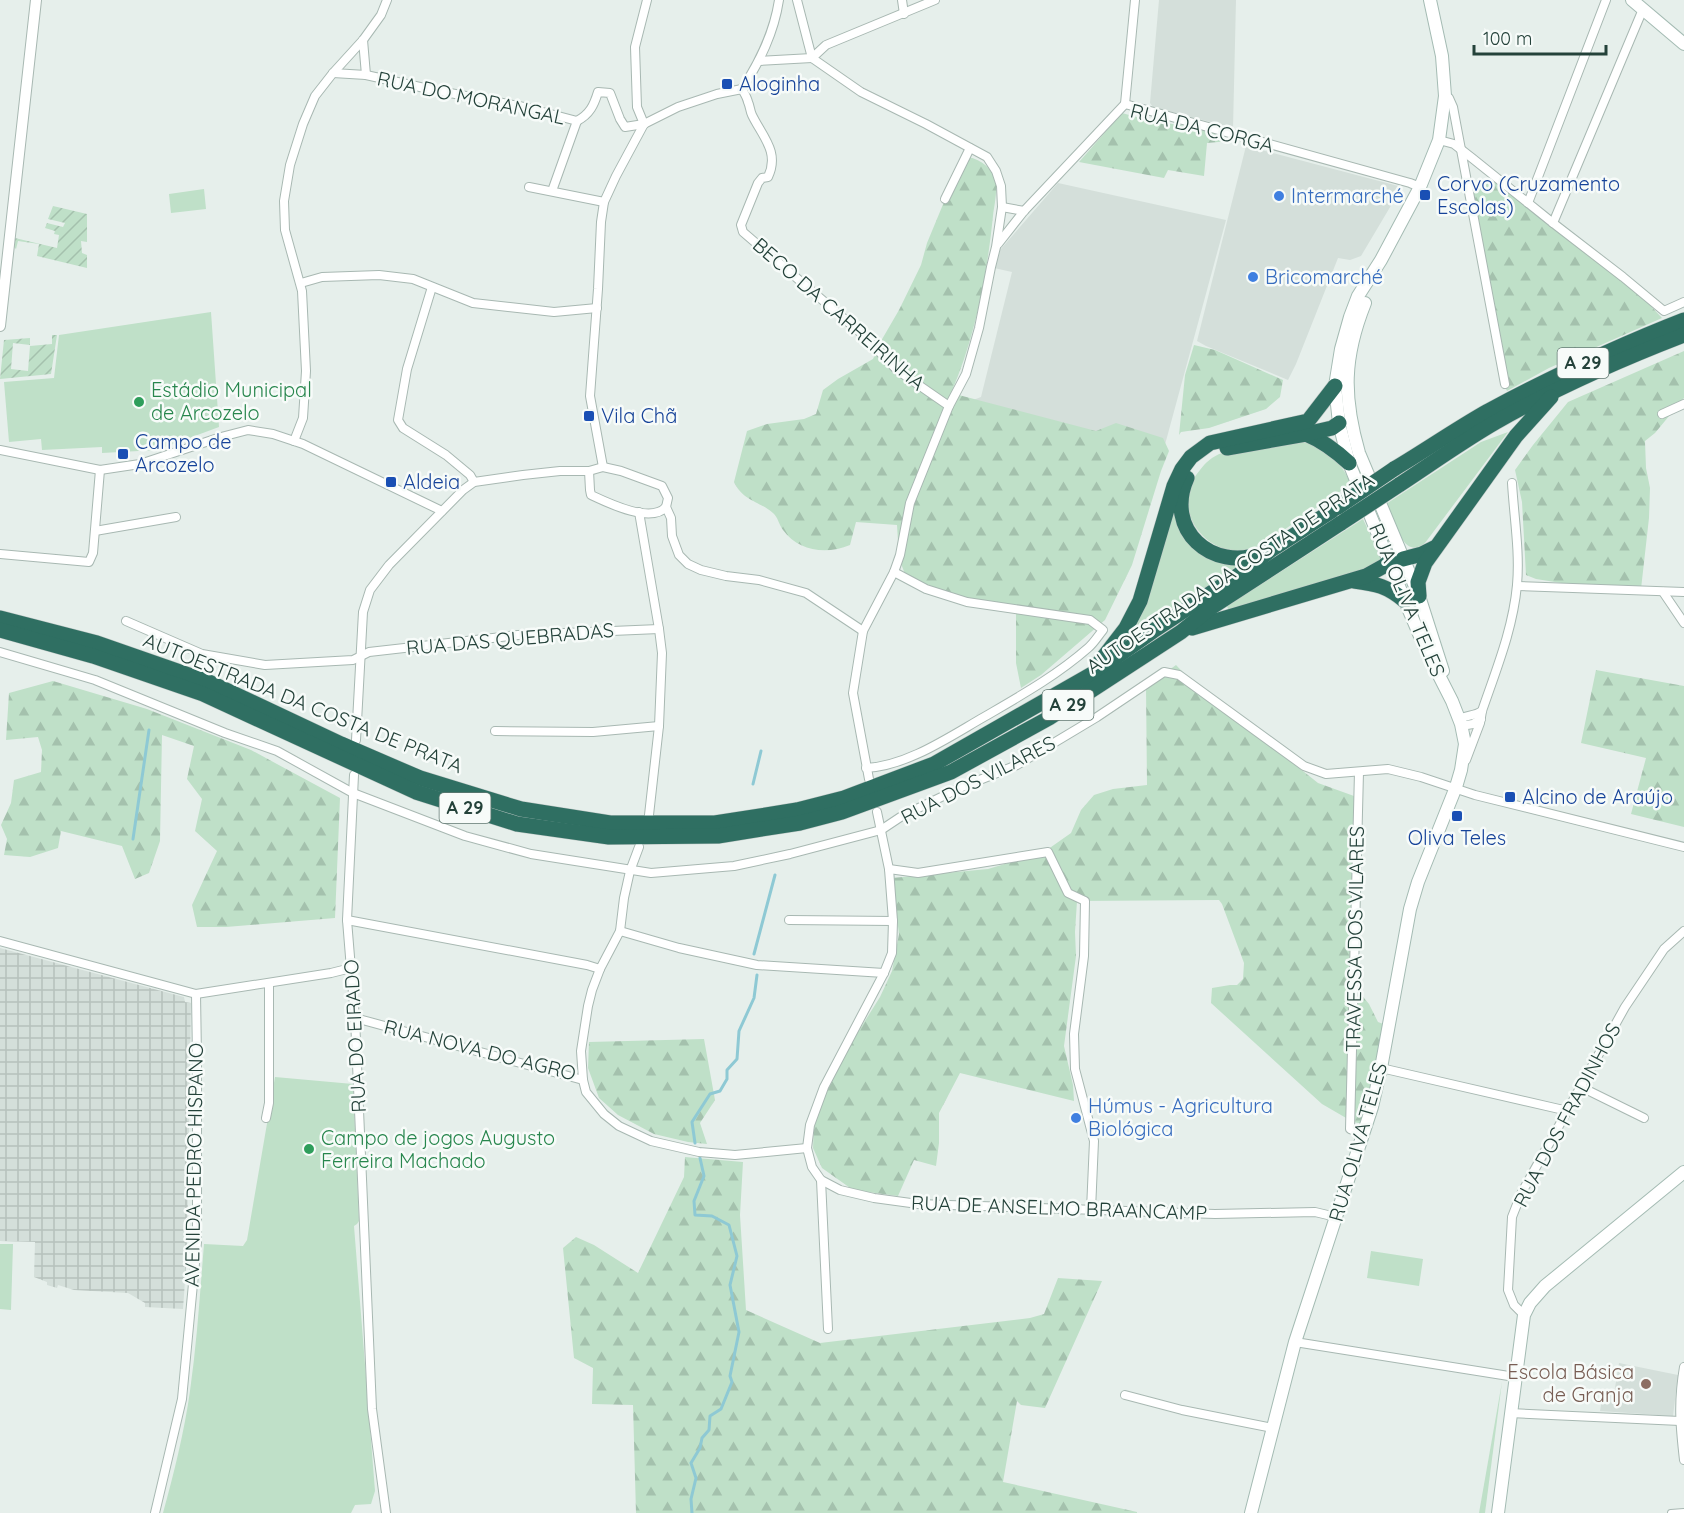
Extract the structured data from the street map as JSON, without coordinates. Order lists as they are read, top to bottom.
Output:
{
  "streets": {
    "highway": ["A 29", "AUTOESTRADA DA COSTA DE PRATA"],
    "main road": ["RUA OLIVA TELES"],
    "street": [
      "RUA DO MORANGAL",
      "RUA DA CORGA",
      "BECO DA CARREIRINHA",
      "RUA DAS QUEBRADAS",
      "RUA DOS VILARES",
      "TRAVESSA DOS VILARES",
      "RUA DO EIRADO",
      "RUA NOVA DO AGRO",
      "RUA DOS FRADINHOS",
      "AVENIDA PEDRO HISPANO",
      "RUA DE ANSELMO BRAANCAMP"
    ]
  },
  "crossings": [
    ["RUA DA CORGA", "RUA OLIVA TELES"],
    ["RUA OLIVA TELES", "RUA DOS VILARES"],
    ["RUA OLIVA TELES", "TRAVESSA DOS VILARES"],
    ["RUA OLIVA TELES", "RUA DE ANSELMO BRAANCAMP"],
    ["RUA DOS VILARES", "TRAVESSA DOS VILARES"],
    ["RUA DOS VILARES", "RUA DO EIRADO"],
    ["RUA DOS VILARES", "RUA NOVA DO AGRO"],
    ["RUA DO EIRADO", "RUA NOVA DO AGRO"]
  ],
  "places": {
    "transit": [
      "Aloginha",
      "Corvo (Cruzamento Escolas)",
      "Vila Chã",
      "Campo de Arcozelo",
      "Aldeia",
      "Alcino de Araújo",
      "Oliva Teles"
    ],
    "other": [
      "Intermarché",
      "Bricomarché",
      "Estádio Municipal de Arcozelo",
      "Húmus - Agricultura Biológica",
      "Campo de jogos Augusto Ferreira Machado",
      "Escola Básica de Granja"
    ]
  },
  "scale_bar": "100 m"
}
